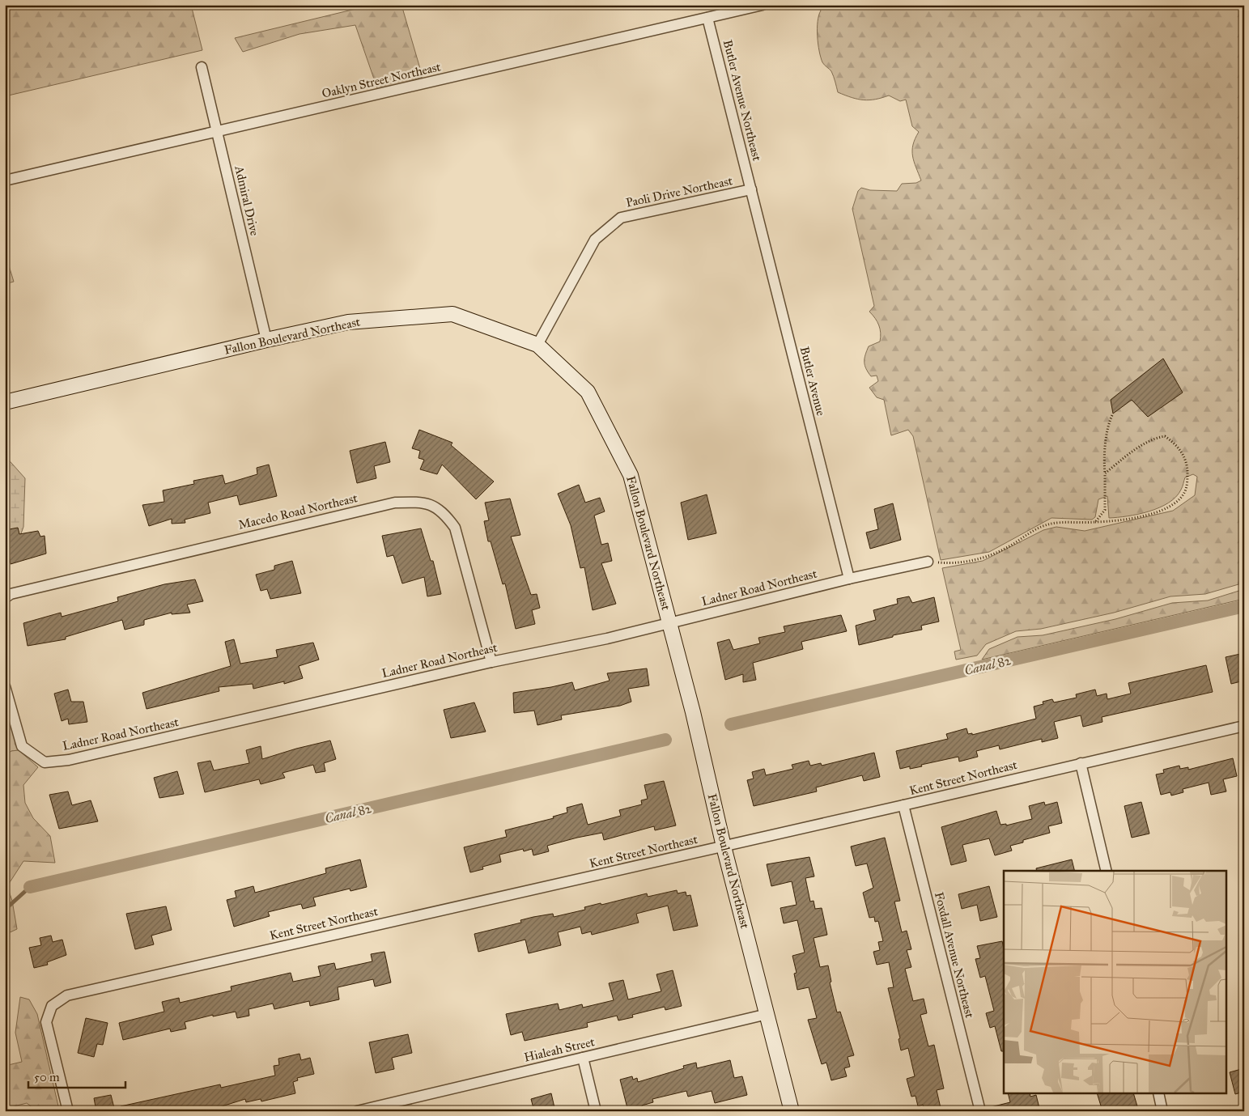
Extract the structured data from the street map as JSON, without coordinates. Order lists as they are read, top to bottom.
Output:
{
  "streets": {
    "street": [
      "Oaklyn Street Northeast",
      "Butler Avenue Northeast",
      "Paoli Drive Northeast",
      "Admiral Drive",
      "Fallon Boulevard Northeast",
      "Butler Avenue",
      "Macedo Road Northeast",
      "Ladner Road Northeast",
      "Kent Street Northeast",
      "Foxdall Avenue Northeast",
      "Hialeah Street"
    ]
  },
  "crossings": [
    ["Oaklyn Street Northeast", "Butler Avenue Northeast"],
    ["Oaklyn Street Northeast", "Admiral Drive"],
    ["Butler Avenue Northeast", "Paoli Drive Northeast"],
    ["Butler Avenue Northeast", "Butler Avenue"],
    ["Paoli Drive Northeast", "Fallon Boulevard Northeast"],
    ["Paoli Drive Northeast", "Butler Avenue"],
    ["Admiral Drive", "Fallon Boulevard Northeast"],
    ["Fallon Boulevard Northeast", "Ladner Road Northeast"],
    ["Fallon Boulevard Northeast", "Kent Street Northeast"],
    ["Fallon Boulevard Northeast", "Hialeah Street"],
    ["Butler Avenue", "Ladner Road Northeast"],
    ["Macedo Road Northeast", "Ladner Road Northeast"],
    ["Kent Street Northeast", "Foxdall Avenue Northeast"]
  ],
  "water": ["Canal 82"],
  "scale_bar": "50 m"
}
